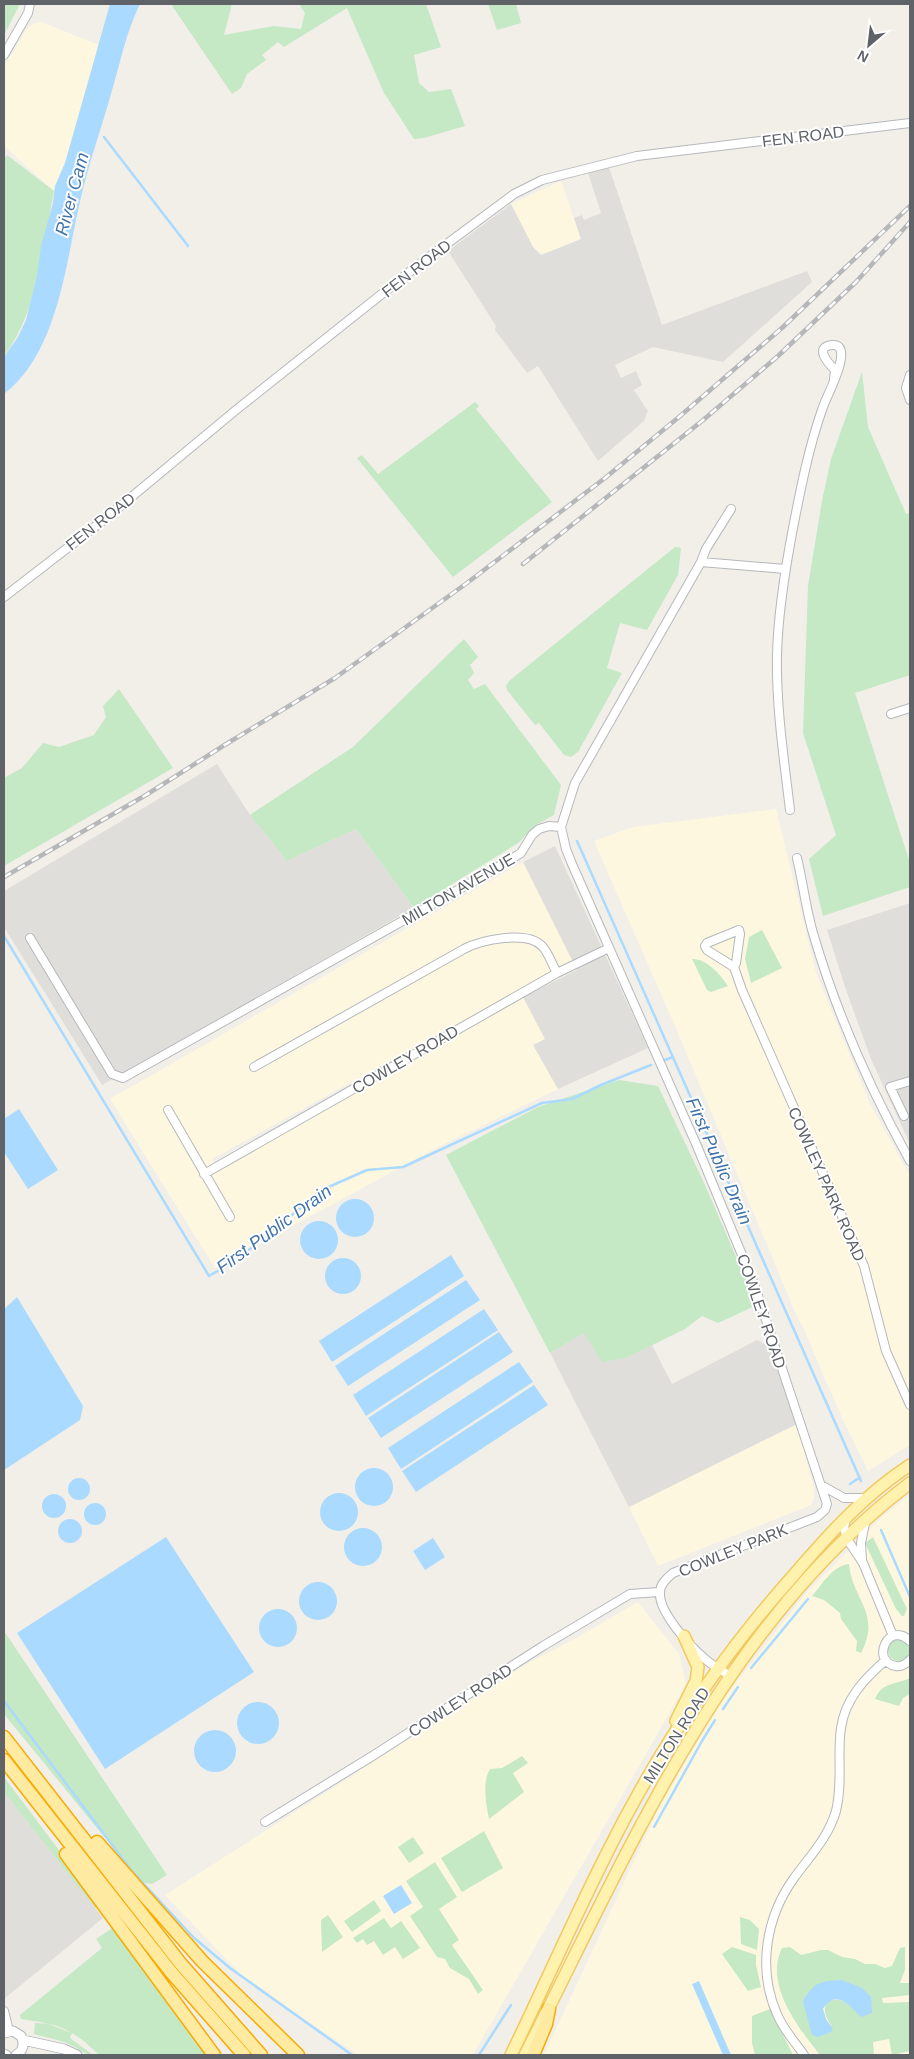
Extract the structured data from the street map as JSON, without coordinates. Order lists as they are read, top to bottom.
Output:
{
  "streets": {
    "main road": ["MILTON ROAD"],
    "street": [
      "FEN ROAD",
      "MILTON AVENUE",
      "COWLEY ROAD",
      "COWLEY PARK ROAD",
      "COWLEY PARK"
    ]
  },
  "crossings": [
    ["MILTON AVENUE", "COWLEY ROAD"],
    ["COWLEY ROAD", "COWLEY PARK"]
  ],
  "water": ["River Cam", "First Public Drain"],
  "north": "bottom left"
}
